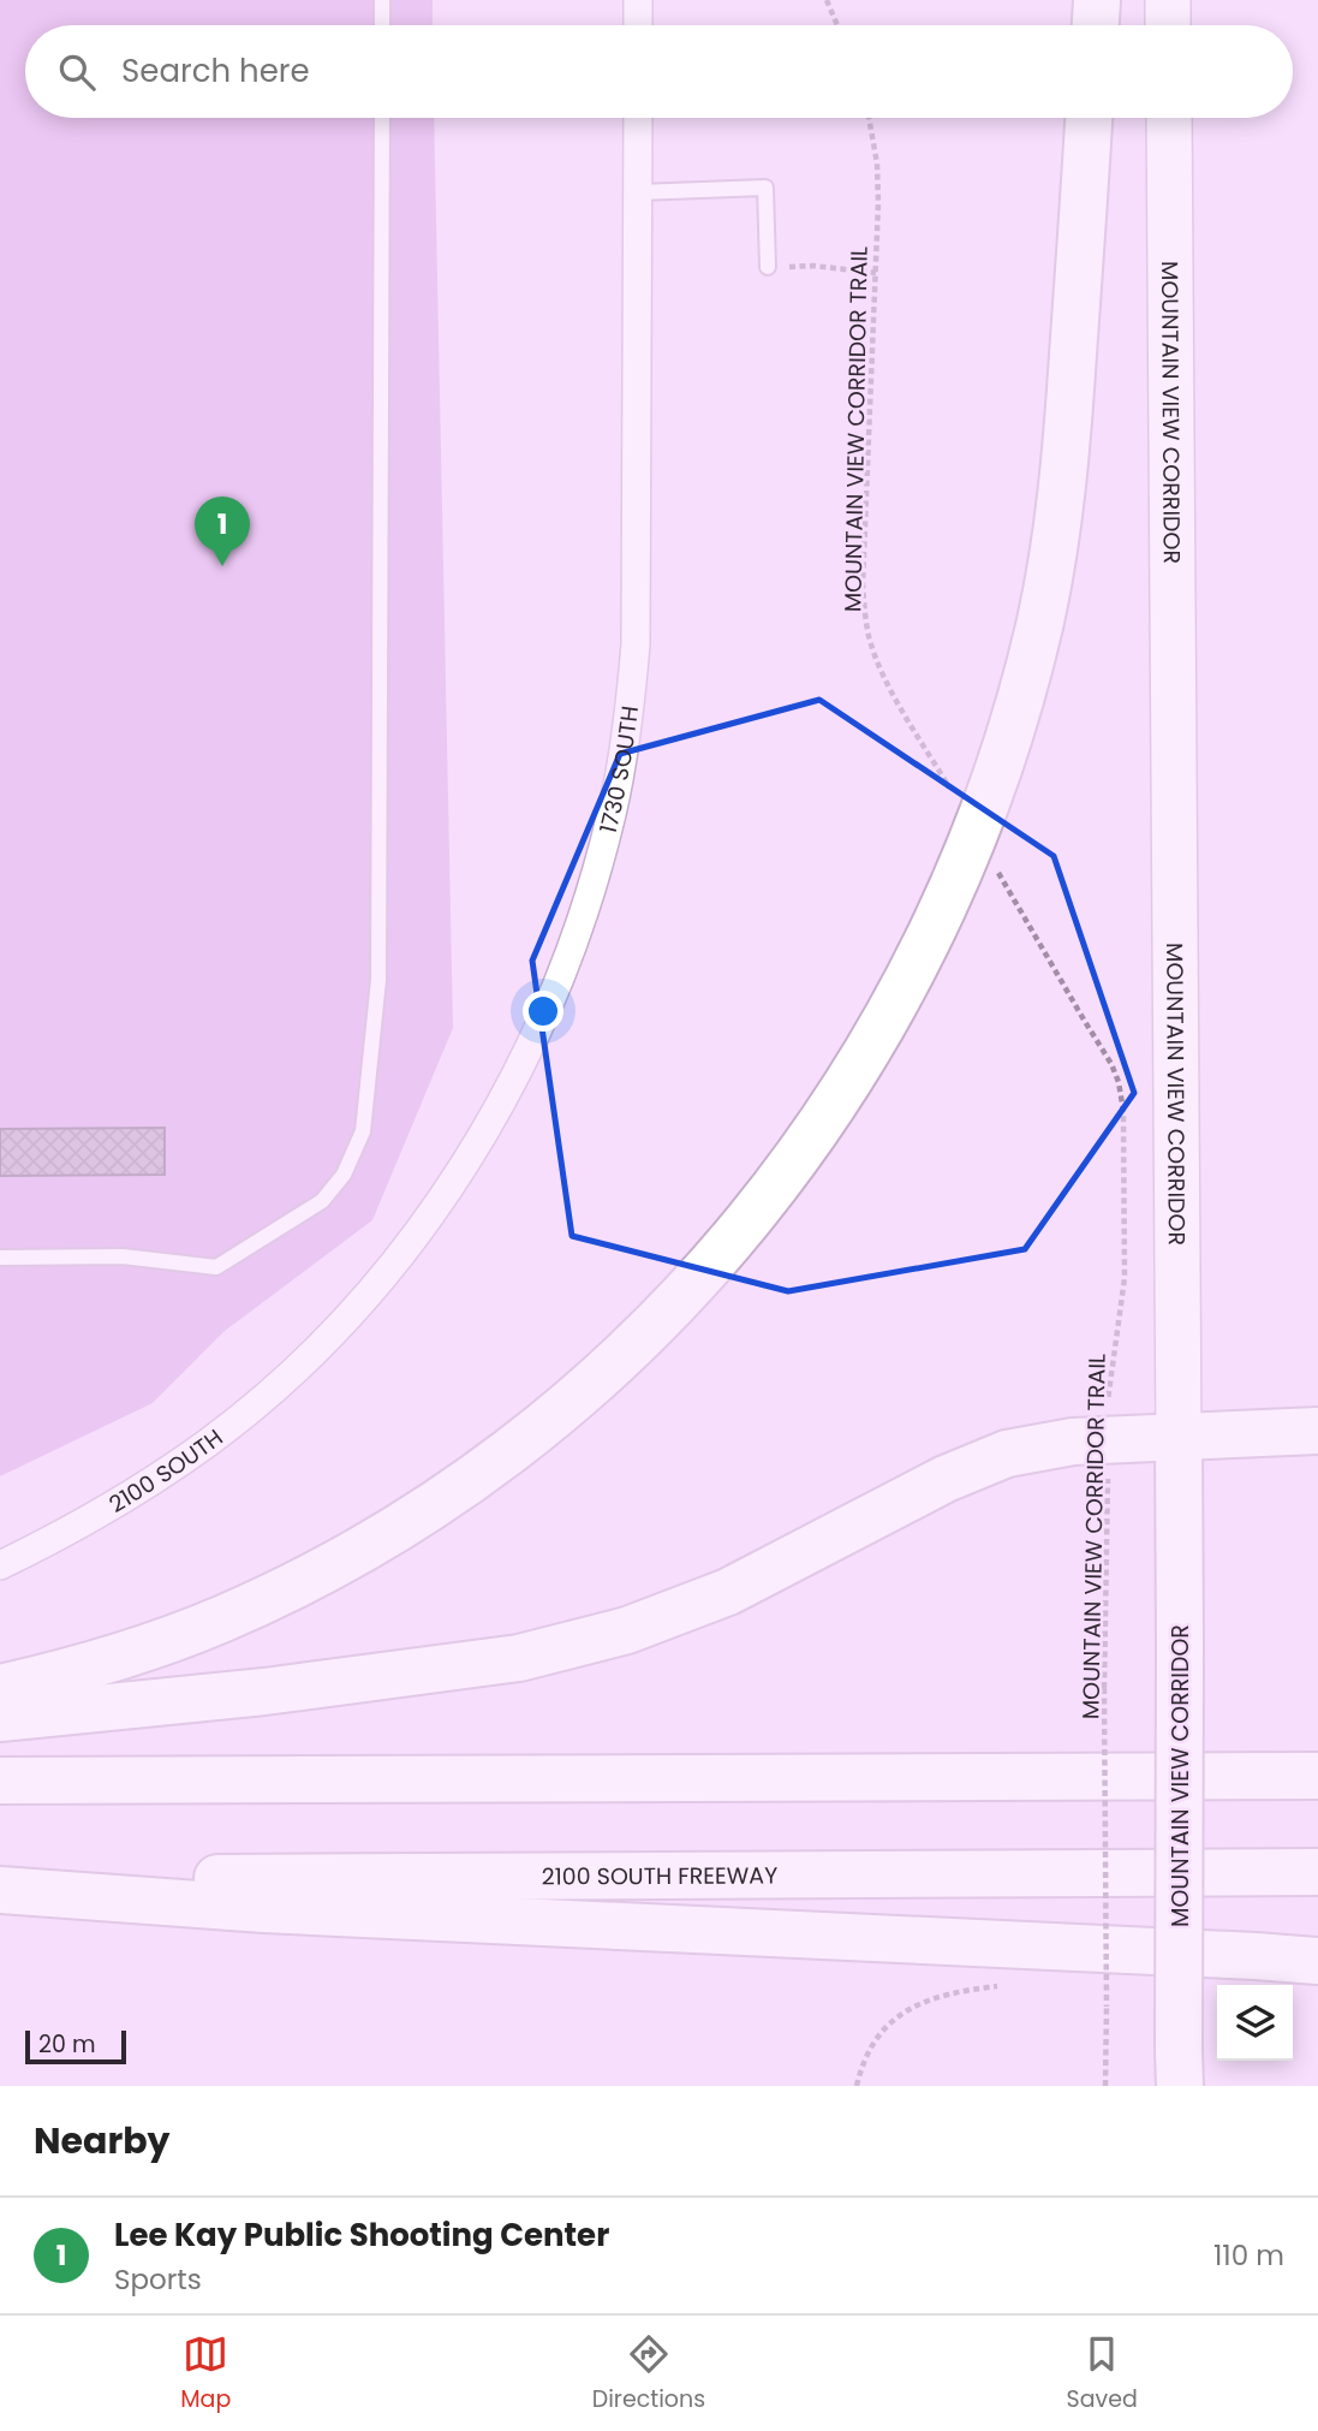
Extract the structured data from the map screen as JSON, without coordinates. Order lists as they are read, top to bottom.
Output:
{
  "streets": {
    "highway": ["MOUNTAIN VIEW CORRIDOR", "2100 SOUTH FREEWAY"],
    "street": ["1730 SOUTH", "2100 SOUTH"],
    "path": ["MOUNTAIN VIEW CORRIDOR TRAIL"]
  },
  "crossings": [
    ["1730 SOUTH", "2100 SOUTH"]
  ],
  "scale_bar": "20 m",
  "page": {
    "search": "Search here",
    "pins": "1",
    "scale": "20 m",
    "heading": "Nearby",
    "list": [
      {
        "mark": "1",
        "name": "Lee Kay Public Shooting Center",
        "note": "Sports",
        "value": "110 m"
      }
    ],
    "nav": ["Map", "Directions", "Saved"]
  }
}
